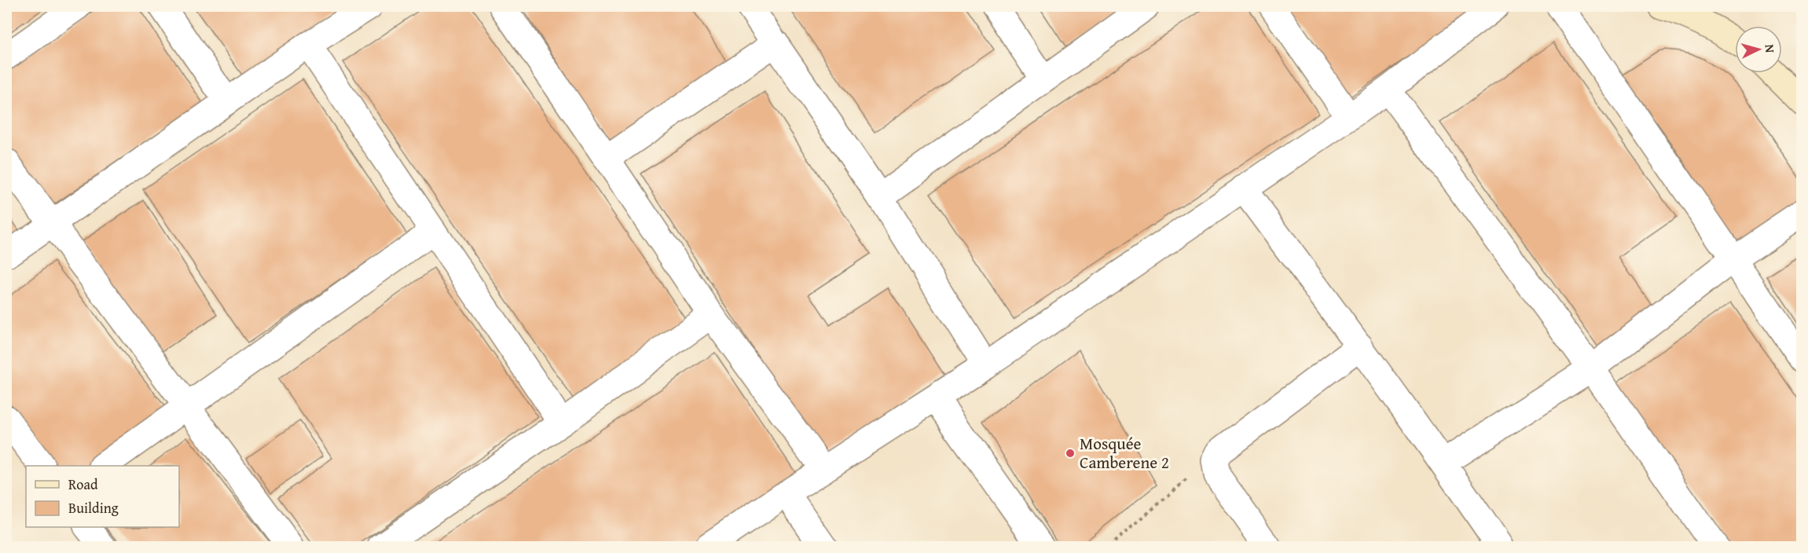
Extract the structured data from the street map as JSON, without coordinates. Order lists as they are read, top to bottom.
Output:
{
  "places": ["Mosquée Camberene 2"],
  "legend": ["Road", "Building"],
  "north": "right"
}
